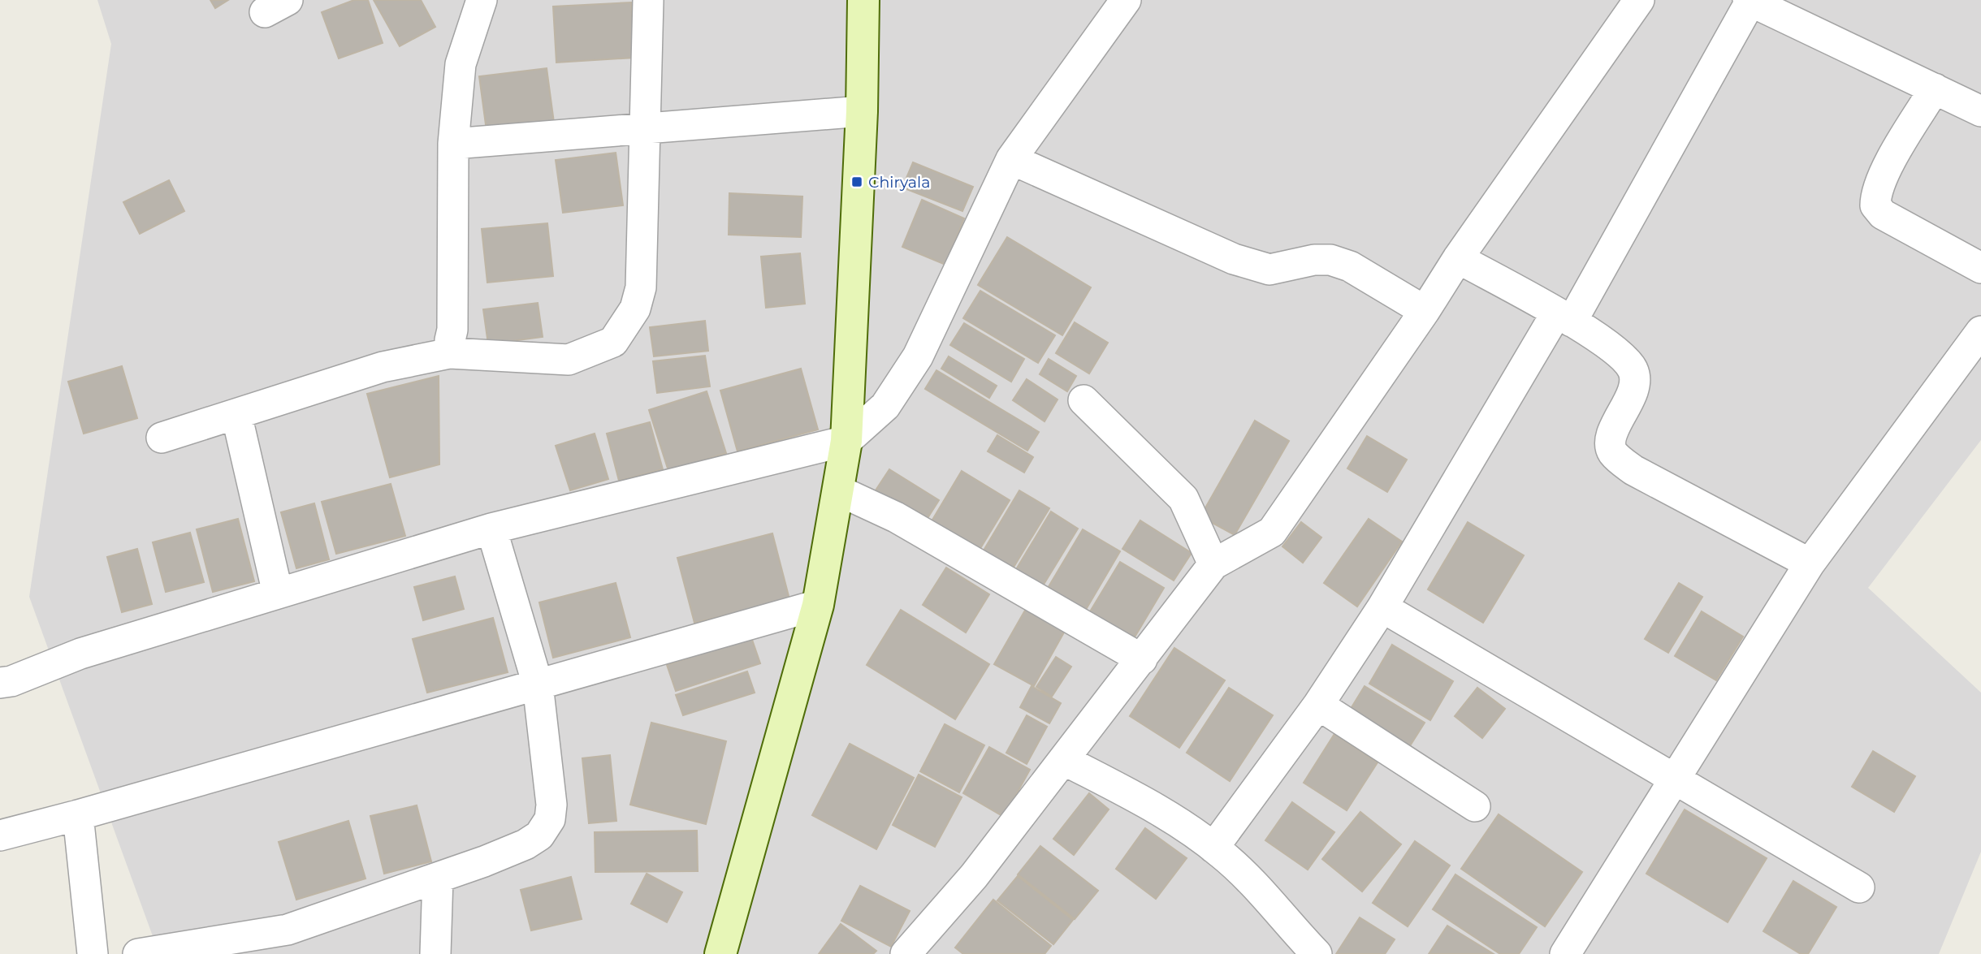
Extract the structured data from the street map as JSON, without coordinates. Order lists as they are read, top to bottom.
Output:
{
  "places": {
    "transit": ["Chiryala"]
  }
}
